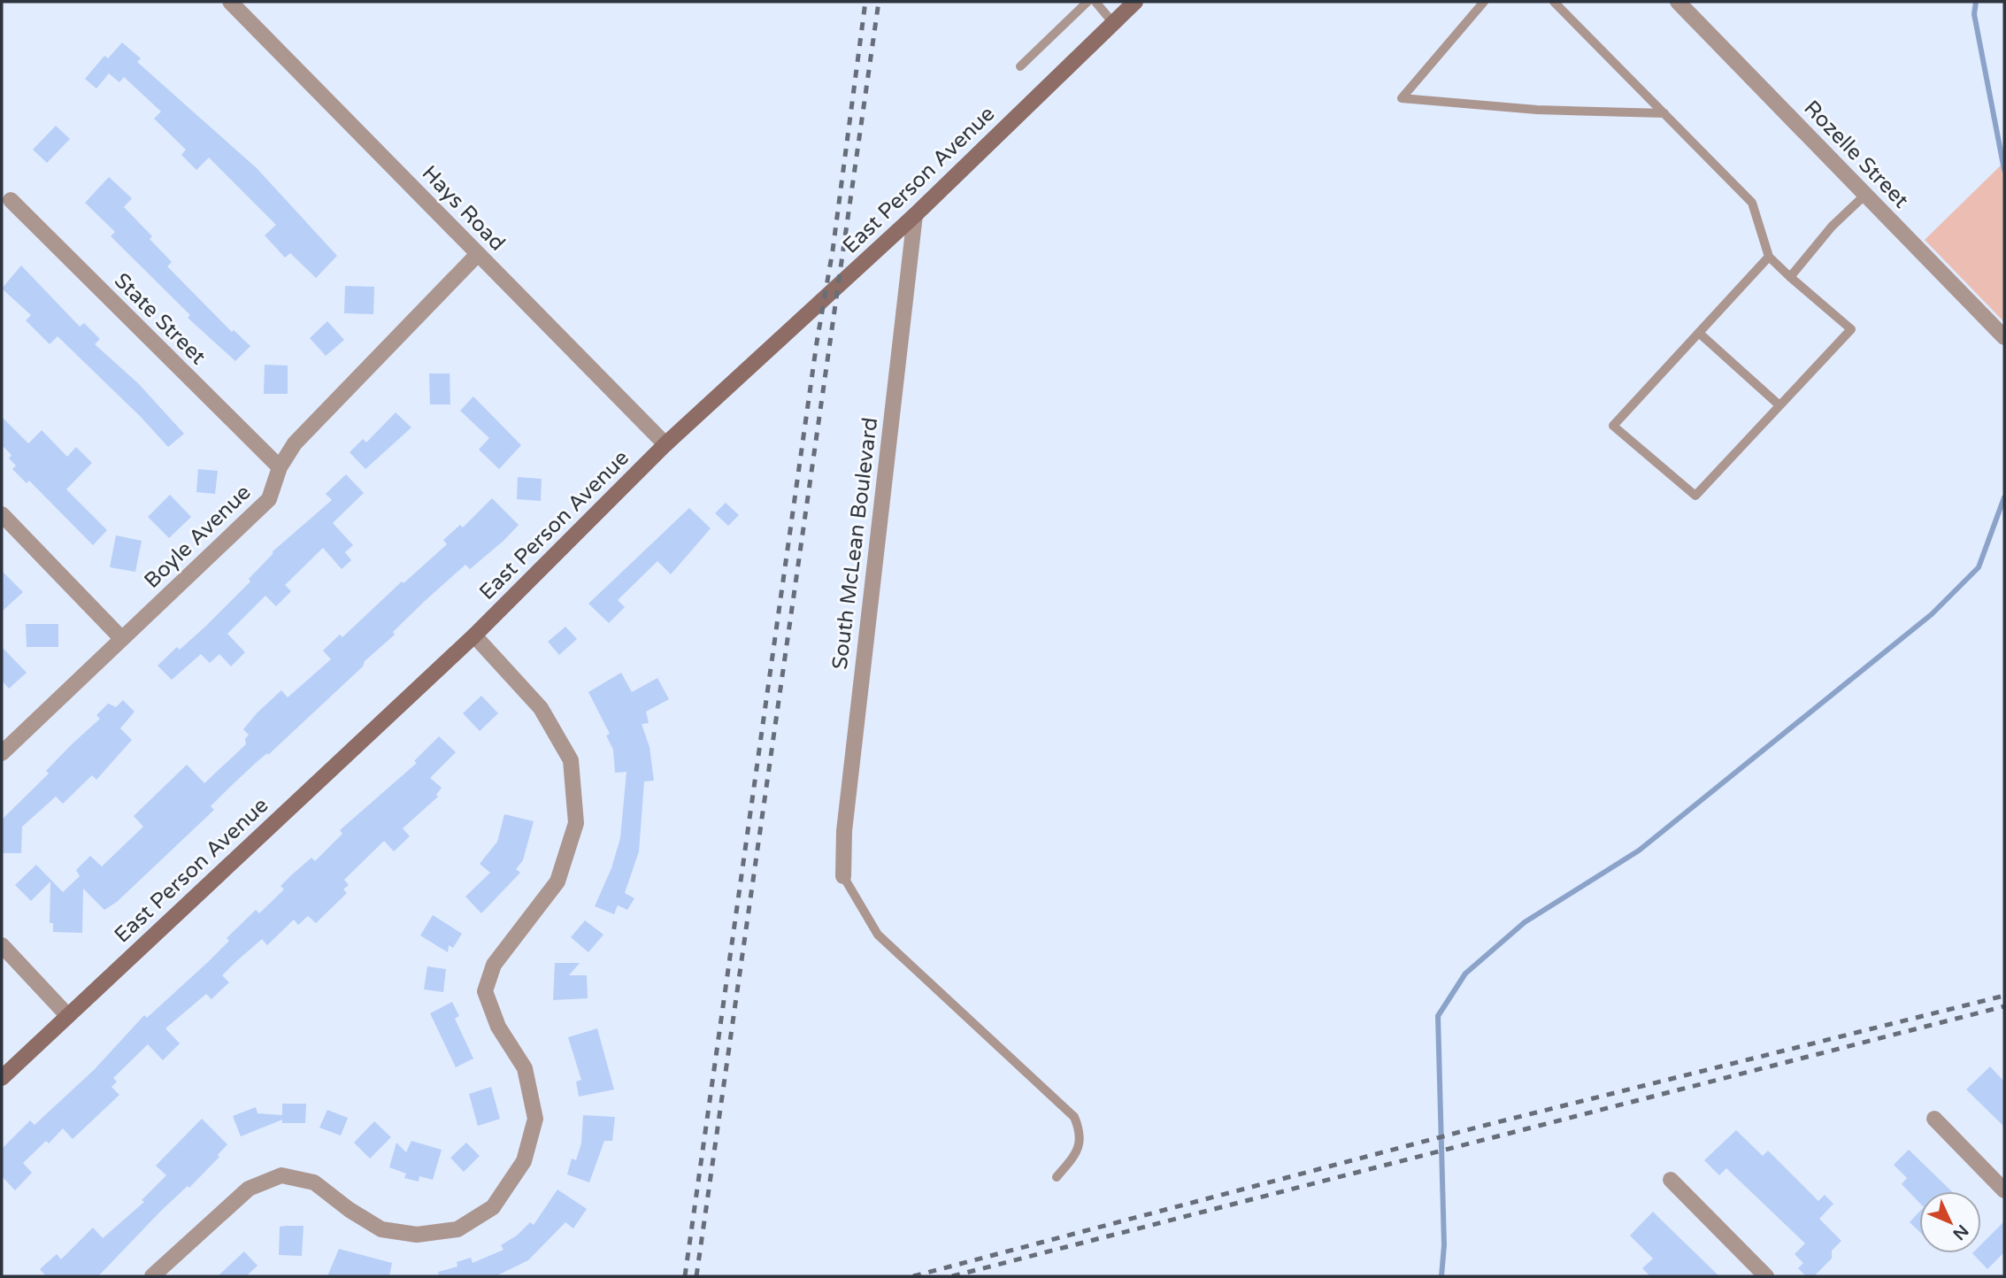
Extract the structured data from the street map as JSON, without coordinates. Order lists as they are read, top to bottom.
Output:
{
  "streets": {
    "main road": ["East Person Avenue"],
    "street": [
      "Rozelle Street",
      "Hays Road",
      "State Street",
      "Boyle Avenue",
      "South McLean Boulevard"
    ]
  },
  "crossings": [
    ["East Person Avenue", "Hays Road"],
    ["East Person Avenue", "South McLean Boulevard"],
    ["Hays Road", "Boyle Avenue"],
    ["State Street", "Boyle Avenue"]
  ],
  "north": "bottom right"
}
